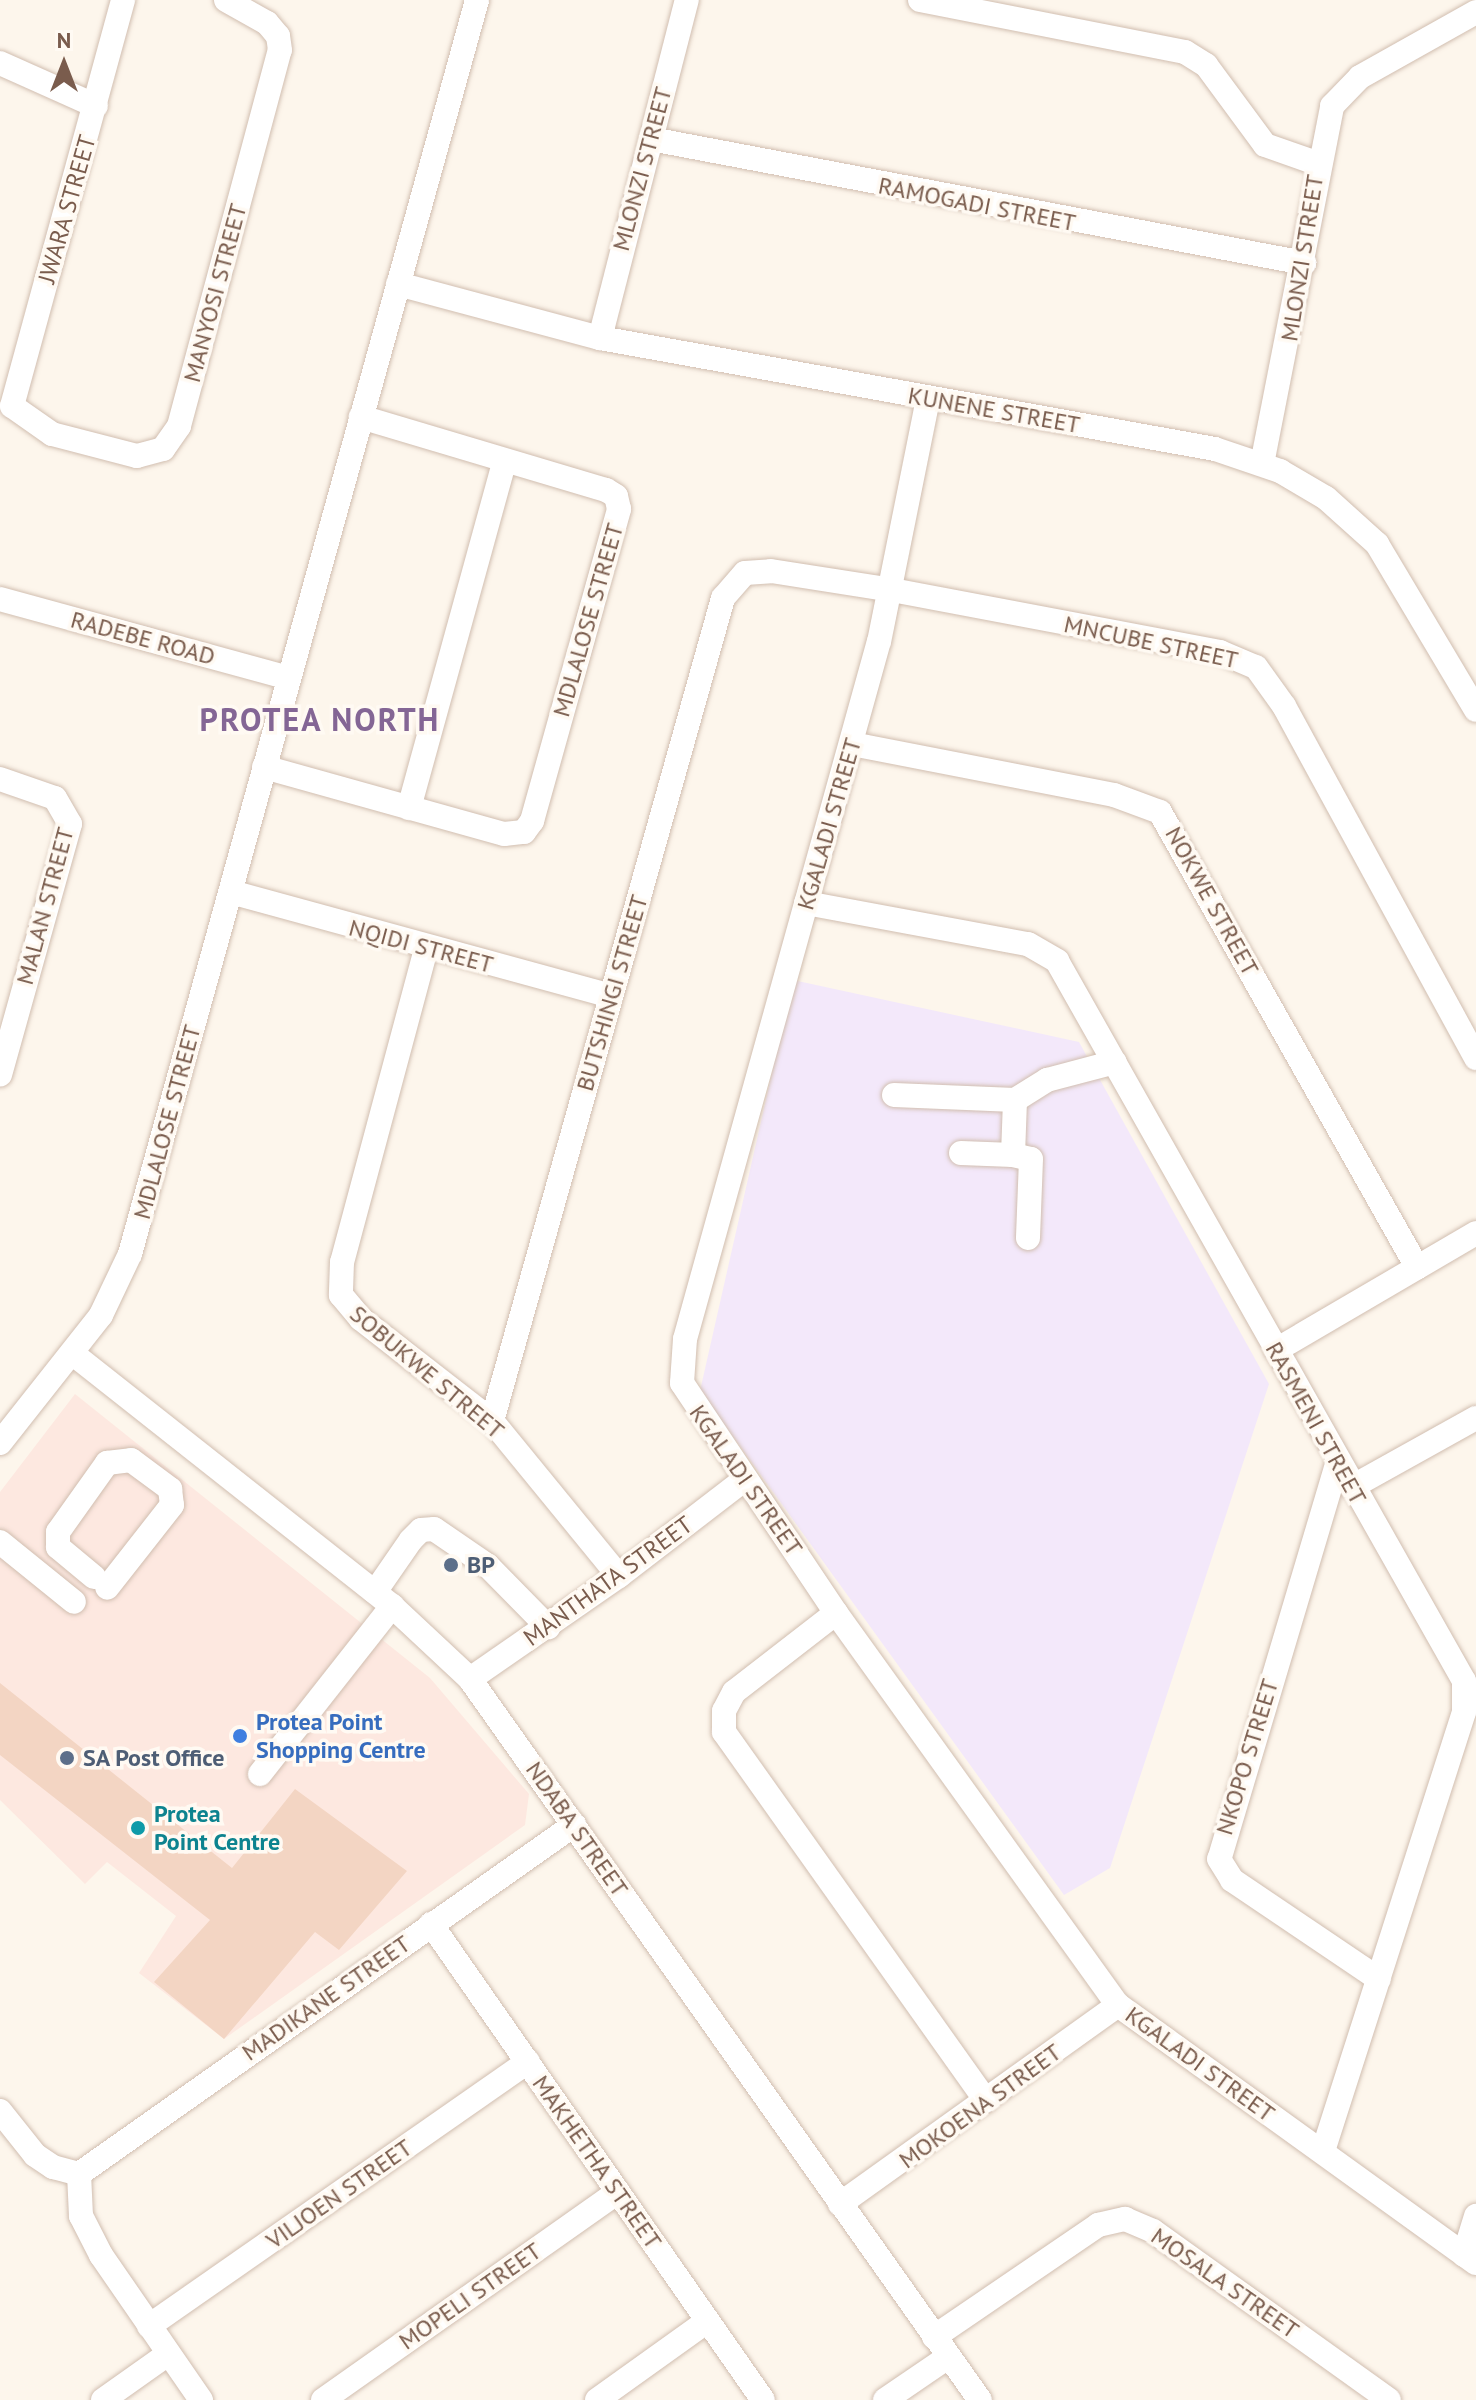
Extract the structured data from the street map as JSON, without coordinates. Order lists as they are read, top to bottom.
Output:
{
  "streets": {
    "street": [
      "MLONZI STREET",
      "RAMOGADI STREET",
      "JWARA STREET",
      "MANYOSI STREET",
      "KUNENE STREET",
      "MDLALOSE STREET",
      "RADEBE ROAD",
      "MNCUBE STREET",
      "KGALADI STREET",
      "NOKWE STREET",
      "MALAN STREET",
      "NQIDI STREET",
      "BUTSHINGI STREET",
      "SOBUKWE STREET",
      "RASMENI STREET",
      "MANTHATA STREET",
      "NKOPO STREET",
      "NDABA STREET",
      "MADIKANE STREET",
      "MOKOENA STREET",
      "MAKHETHA STREET",
      "VILJOEN STREET",
      "MOSALA STREET",
      "MOPELI STREET"
    ]
  },
  "crossings": [
    ["MLONZI STREET", "RAMOGADI STREET"],
    ["MLONZI STREET", "KUNENE STREET"],
    ["JWARA STREET", "MANYOSI STREET"],
    ["KUNENE STREET", "MDLALOSE STREET"],
    ["KUNENE STREET", "KGALADI STREET"],
    ["MDLALOSE STREET", "RADEBE ROAD"],
    ["MDLALOSE STREET", "NQIDI STREET"],
    ["MDLALOSE STREET", "NDABA STREET"],
    ["MNCUBE STREET", "KGALADI STREET"],
    ["MNCUBE STREET", "BUTSHINGI STREET"],
    ["KGALADI STREET", "NOKWE STREET"],
    ["KGALADI STREET", "RASMENI STREET"],
    ["KGALADI STREET", "MANTHATA STREET"],
    ["KGALADI STREET", "MOKOENA STREET"],
    ["NQIDI STREET", "BUTSHINGI STREET"],
    ["NQIDI STREET", "SOBUKWE STREET"],
    ["BUTSHINGI STREET", "SOBUKWE STREET"],
    ["SOBUKWE STREET", "MANTHATA STREET"],
    ["RASMENI STREET", "NKOPO STREET"],
    ["MANTHATA STREET", "NDABA STREET"],
    ["NDABA STREET", "MADIKANE STREET"],
    ["NDABA STREET", "MOKOENA STREET"],
    ["NDABA STREET", "MOSALA STREET"],
    ["MADIKANE STREET", "MAKHETHA STREET"],
    ["MAKHETHA STREET", "VILJOEN STREET"],
    ["MAKHETHA STREET", "MOPELI STREET"]
  ],
  "districts": ["PROTEA NORTH"],
  "places": [
    "BP",
    "Protea Point Shopping Centre",
    "SA Post Office",
    "Protea Point Centre"
  ],
  "north": "top"
}
